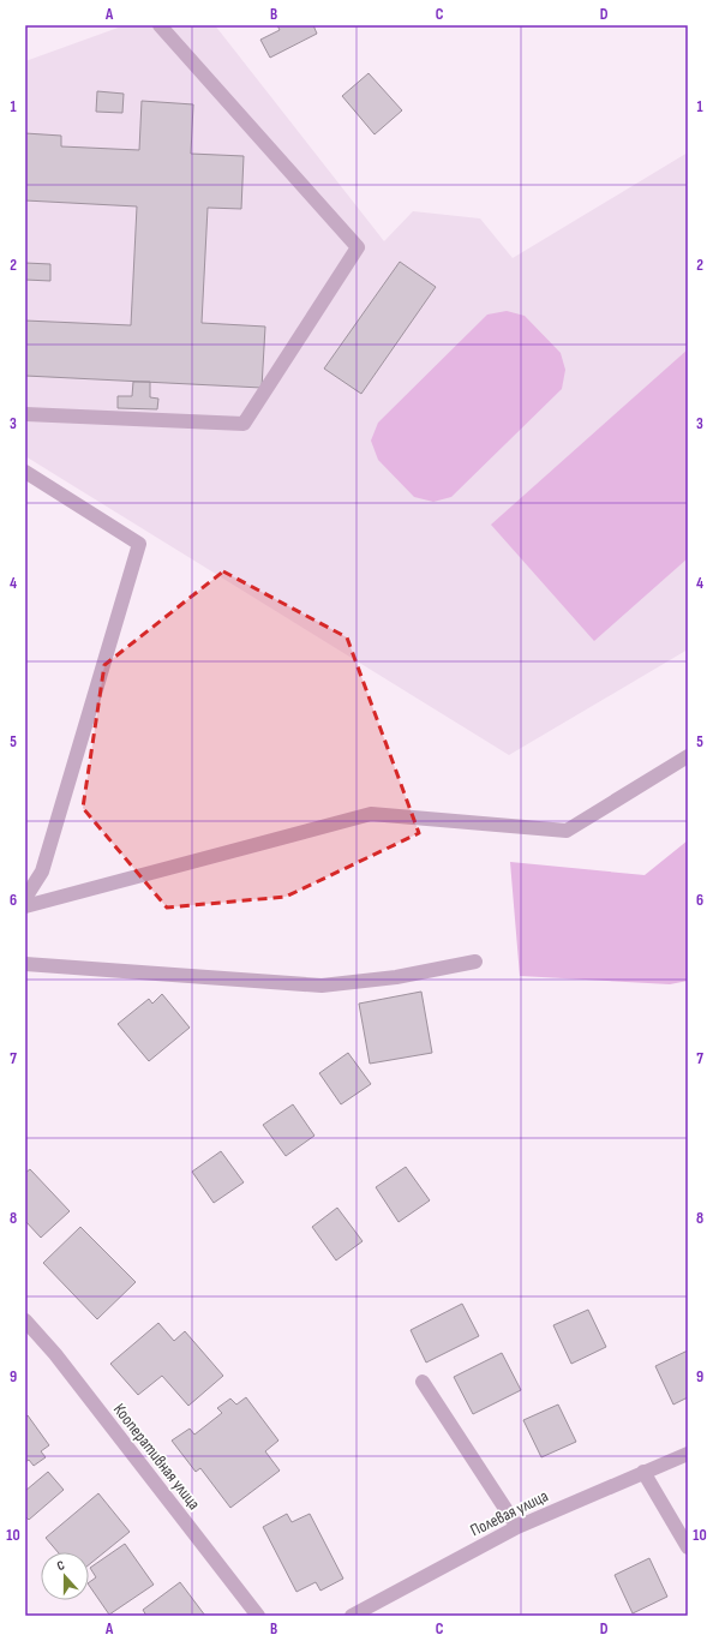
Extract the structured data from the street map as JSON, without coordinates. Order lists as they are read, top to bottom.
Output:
{
  "streets": {
    "street": ["Кооперативная улица", "Полевая улица"]
  },
  "north": "top",
  "grid": {
    "columns": [
      "A",
      "B",
      "C",
      "D"
    ],
    "rows": [
      "1",
      "2",
      "3",
      "4",
      "5",
      "6",
      "7",
      "8",
      "9",
      "10"
    ]
  }
}
